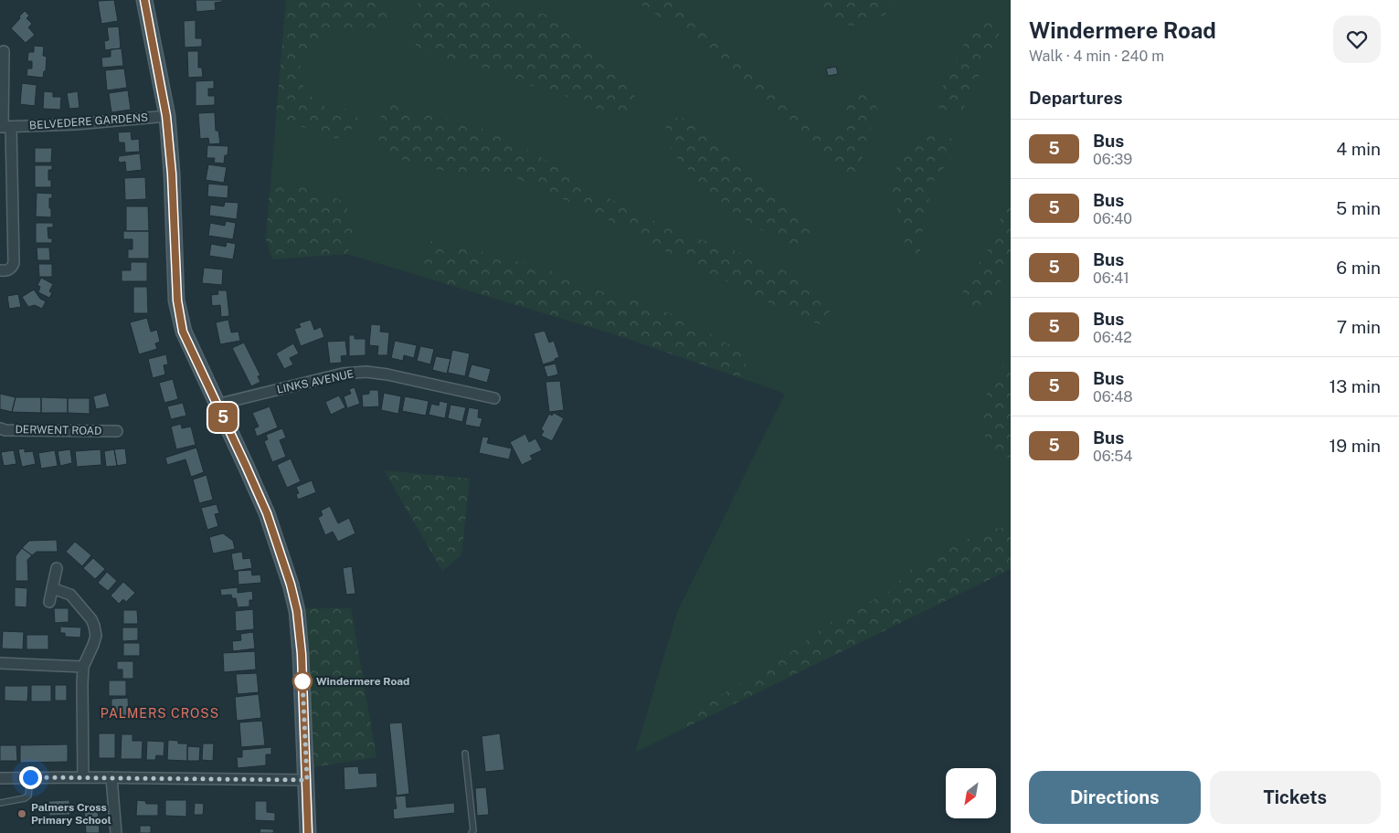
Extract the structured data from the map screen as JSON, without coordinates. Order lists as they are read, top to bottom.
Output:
{
  "streets": {
    "street": ["BELVEDERE GARDENS", "LINKS AVENUE", "DERWENT ROAD"]
  },
  "districts": ["PALMERS CROSS"],
  "places": ["Windermere Road", "Palmers Cross Primary School"],
  "lines": ["bus line 5"],
  "north": "bottom left",
  "page": {
    "on_map": "5",
    "heading": [
      ["Windermere Road", "Walk · 4 min · 240 m"],
      "Departures"
    ],
    "list": [
      {
        "mark": "5",
        "name": "Bus",
        "note": "06:39",
        "value": "4 min"
      },
      {
        "mark": "5",
        "name": "Bus",
        "note": "06:40",
        "value": "5 min"
      },
      {
        "mark": "5",
        "name": "Bus",
        "note": "06:41",
        "value": "6 min"
      },
      {
        "mark": "5",
        "name": "Bus",
        "note": "06:42",
        "value": "7 min"
      },
      {
        "mark": "5",
        "name": "Bus",
        "note": "06:48",
        "value": "13 min"
      },
      {
        "mark": "5",
        "name": "Bus",
        "note": "06:54",
        "value": "19 min"
      }
    ],
    "buttons": ["Directions", "Tickets"]
  }
}
